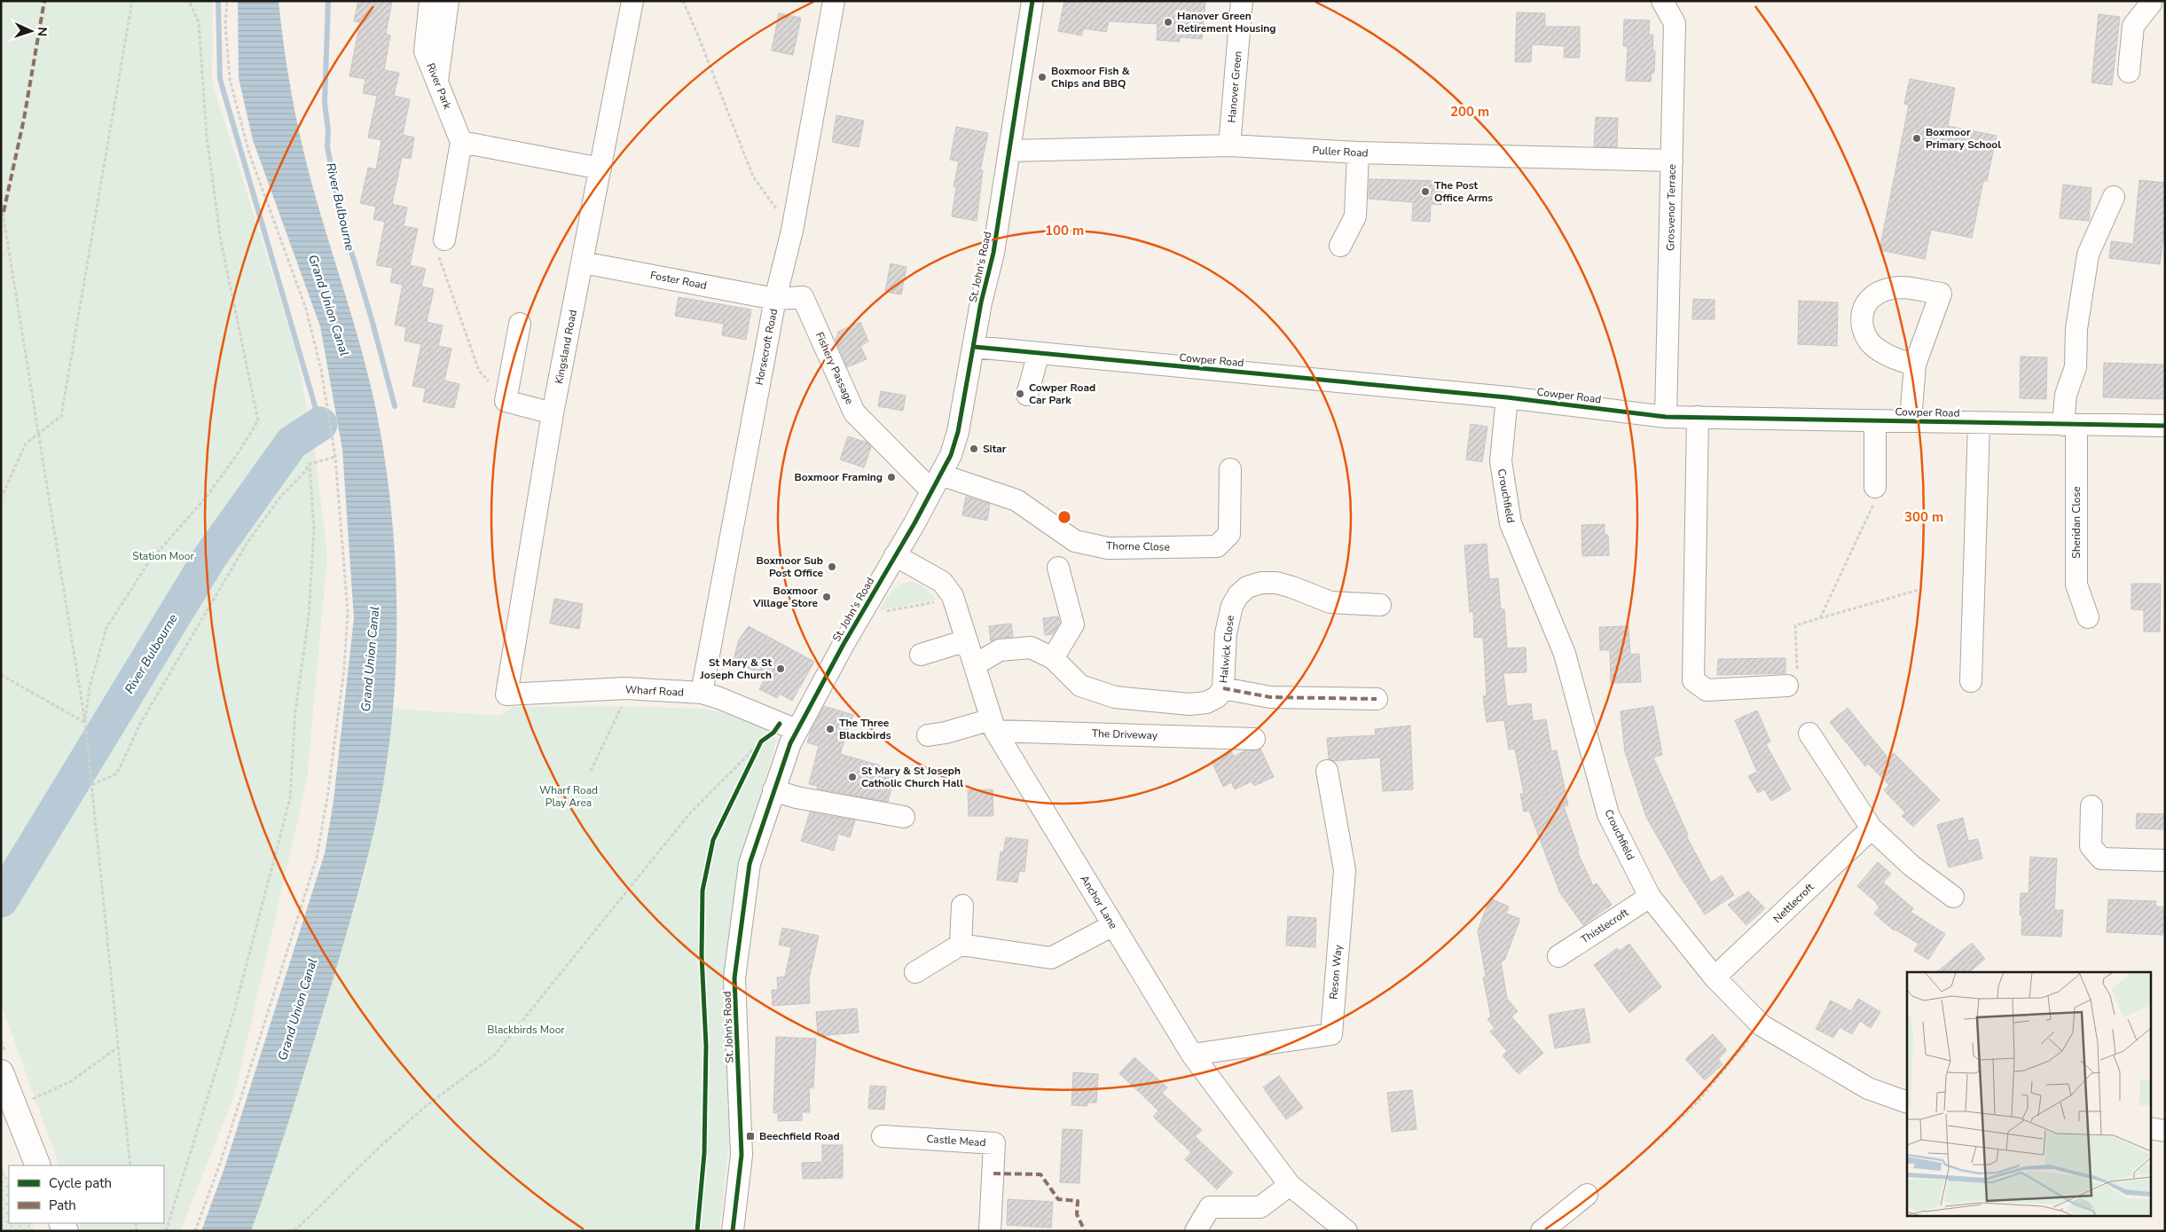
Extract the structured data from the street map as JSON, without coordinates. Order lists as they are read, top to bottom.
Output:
{
  "streets": {
    "street": [
      "River Park",
      "Hanover Green",
      "Puller Road",
      "Grosvenor Terrace",
      "St. John's Road",
      "Foster Road",
      "Kingsland Road",
      "Horsecroft Road",
      "Cowper Road",
      "Fishery Passage",
      "Crouchfield",
      "Sheridan Close",
      "Thorne Close",
      "Halwick Close",
      "Wharf Road",
      "The Driveway",
      "Anchor Lane",
      "Nettlecroft",
      "Thistlecroft",
      "Reson Way",
      "Castle Mead"
    ]
  },
  "crossings": [
    ["Hanover Green", "Puller Road"],
    ["Puller Road", "Grosvenor Terrace"],
    ["Puller Road", "St. John's Road"],
    ["Grosvenor Terrace", "Cowper Road"],
    ["St. John's Road", "Cowper Road"],
    ["St. John's Road", "Fishery Passage"],
    ["St. John's Road", "Thorne Close"],
    ["St. John's Road", "Wharf Road"],
    ["St. John's Road", "Anchor Lane"],
    ["Foster Road", "Kingsland Road"],
    ["Foster Road", "Horsecroft Road"],
    ["Foster Road", "Fishery Passage"],
    ["Kingsland Road", "Wharf Road"],
    ["Horsecroft Road", "Fishery Passage"],
    ["Horsecroft Road", "Wharf Road"],
    ["Cowper Road", "Crouchfield"],
    ["Cowper Road", "Sheridan Close"],
    ["Fishery Passage", "Thorne Close"],
    ["Crouchfield", "Nettlecroft"],
    ["Crouchfield", "Thistlecroft"],
    ["Halwick Close", "Anchor Lane"],
    ["The Driveway", "Anchor Lane"],
    ["Anchor Lane", "Reson Way"]
  ],
  "water": ["River Bulbourne", "Grand Union Canal"],
  "parks": ["Station Moor", "Wharf Road Play Area", "Blackbirds Moor"],
  "places": {
    "other": [
      "Hanover Green Retirement Housing",
      "Boxmoor Fish & Chips and BBQ",
      "Boxmoor Primary School",
      "The Post Office Arms",
      "Cowper Road Car Park",
      "Sitar",
      "Boxmoor Framing",
      "Boxmoor Sub Post Office",
      "Boxmoor Village Store",
      "St Mary & St Joseph Church",
      "The Three Blackbirds",
      "St Mary & St Joseph Catholic Church Hall"
    ],
    "transit": ["Beechfield Road"]
  },
  "legend": ["Cycle path", "Path"],
  "north": "right",
  "rings": ["200 m", "100 m", "300 m"]
}
